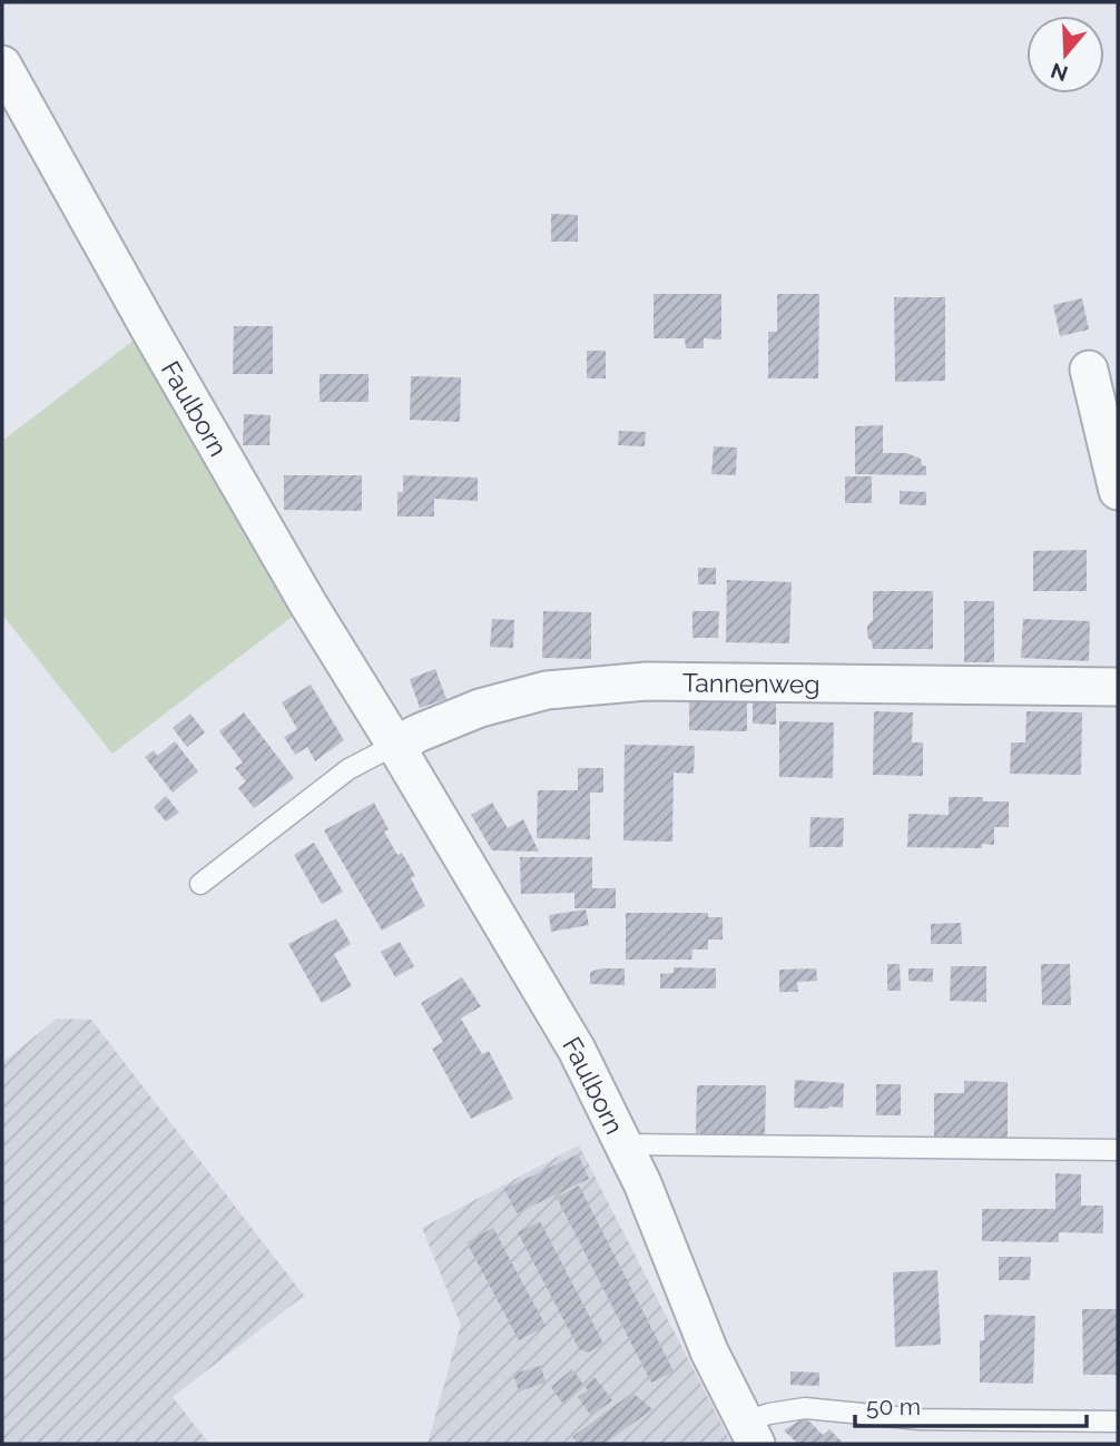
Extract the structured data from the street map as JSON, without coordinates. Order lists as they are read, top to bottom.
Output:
{
  "streets": {
    "street": ["Faulborn", "Tannenweg"]
  },
  "crossings": [
    ["Faulborn", "Tannenweg"]
  ],
  "scale_bar": "50 m",
  "north": "bottom"
}
